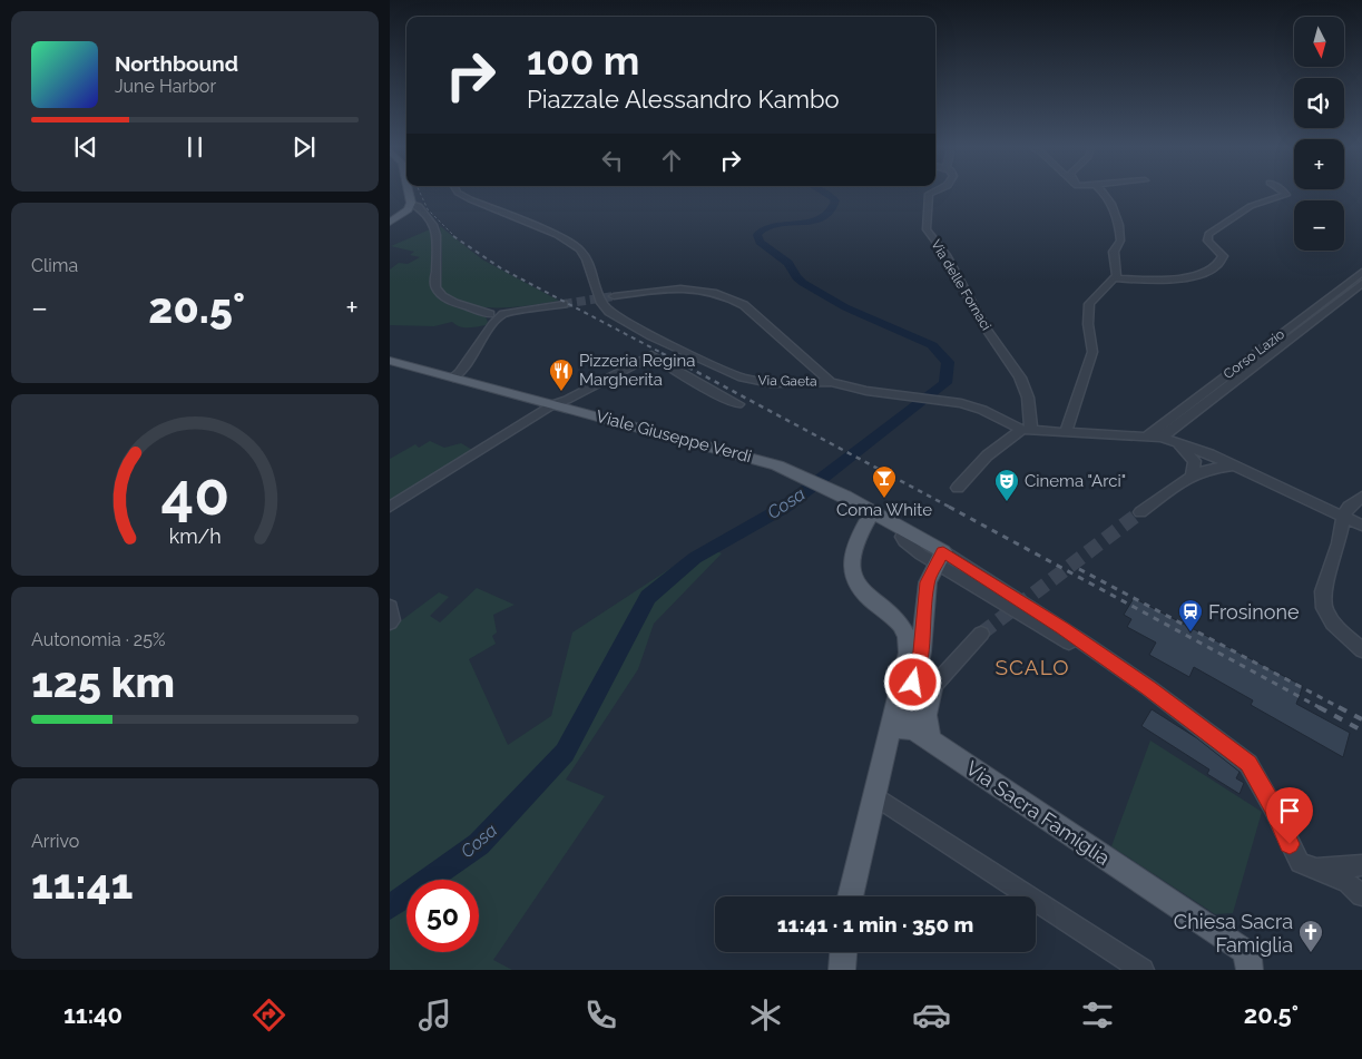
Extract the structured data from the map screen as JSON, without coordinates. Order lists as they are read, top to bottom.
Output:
{
  "streets": {
    "main road": ["Viale Giuseppe Verdi", "Via Sacra Famiglia"],
    "street": ["Via delle Fornaci", "Corso Lazio", "Via Gaeta"]
  },
  "crossings": [
    ["Via delle Fornaci", "Via Gaeta"]
  ],
  "districts": ["SCALO"],
  "water": ["Cosa"],
  "places": {
    "restaurant": ["Pizzeria Regina Margherita"],
    "bar": ["Coma White"],
    "theatre": ["Cinema \"Arci\""],
    "station": ["Frosinone"],
    "church": ["Chiesa Sacra Famiglia"]
  },
  "north": "bottom",
  "page": {
    "map_buttons": ["+", "−"],
    "turn": ["100 m", "Piazzale Alessandro Kambo"],
    "song": ["Northbound", "June Harbor"],
    "tile": [
      "Clima",
      ["Autonomia · 25%", "125 km"],
      ["Arrivo", "11:41"]
    ],
    "heat": ["−", "20.5°", "+"],
    "limit": "50",
    "trip": "11:41 · 1 min · 350 m",
    "tabs": ["11:40", "20.5°"],
    "gauge": ["40", "km/h"]
  }
}
